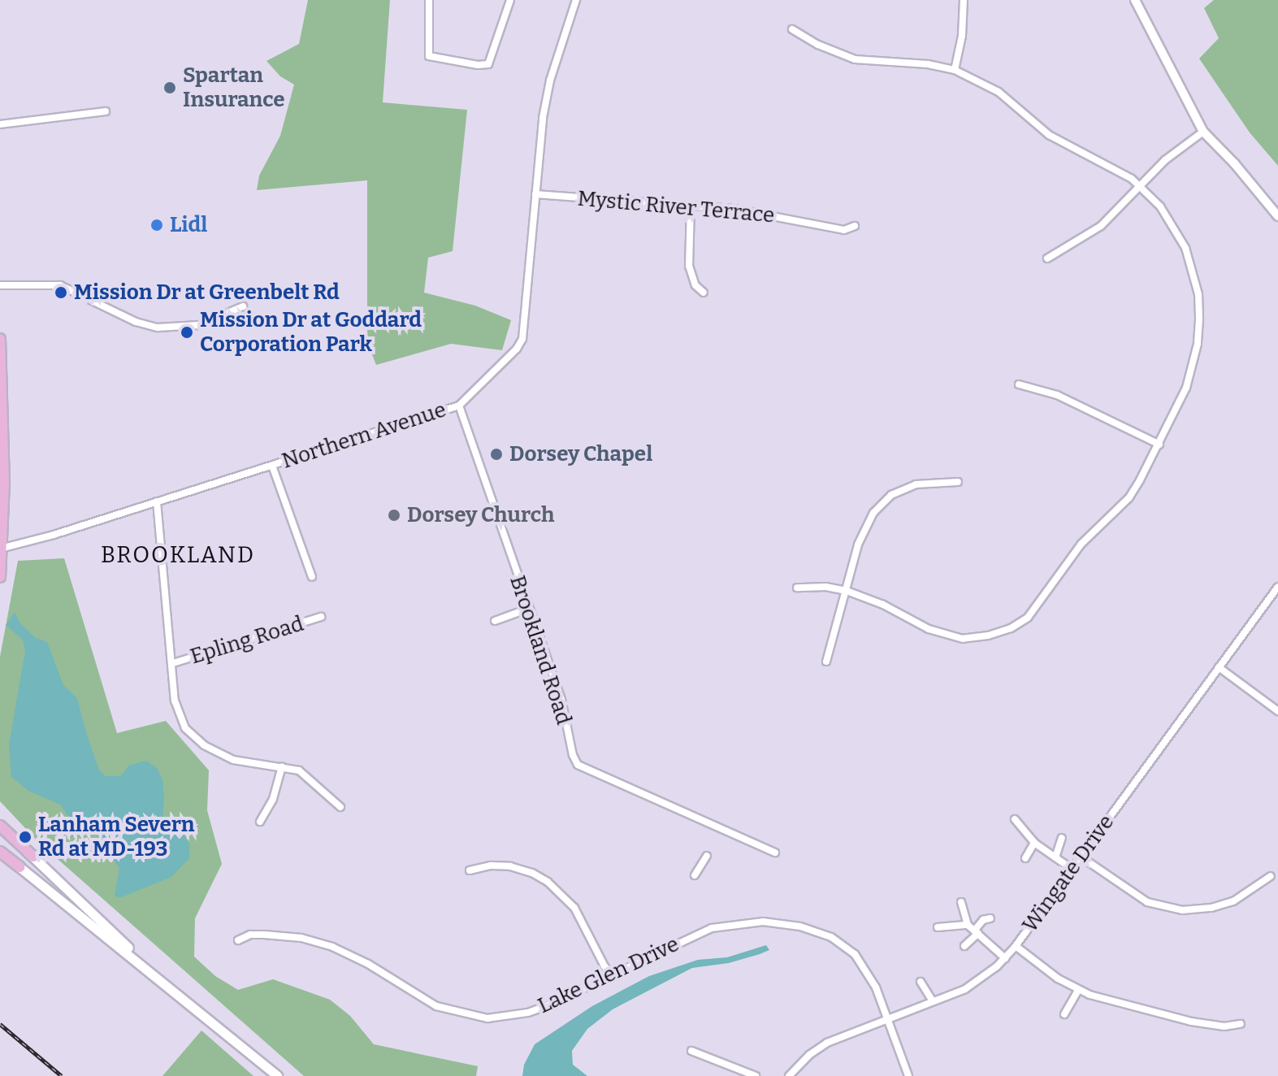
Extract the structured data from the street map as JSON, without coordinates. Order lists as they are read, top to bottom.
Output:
{
  "streets": {
    "street": [
      "Mystic River Terrace",
      "Northern Avenue",
      "Epling Road",
      "Brookland Road",
      "Wingate Drive",
      "Lake Glen Drive"
    ]
  },
  "crossings": [
    ["Mystic River Terrace", "Northern Avenue"],
    ["Northern Avenue", "Brookland Road"],
    ["Wingate Drive", "Lake Glen Drive"]
  ],
  "districts": ["BROOKLAND"],
  "places": [
    "Spartan Insurance",
    "Lidl",
    "Mission Dr at Greenbelt Rd",
    "Mission Dr at Goddard Corporation Park",
    "Dorsey Chapel",
    "Dorsey Church",
    "Lanham Severn Rd at MD-193"
  ]
}
